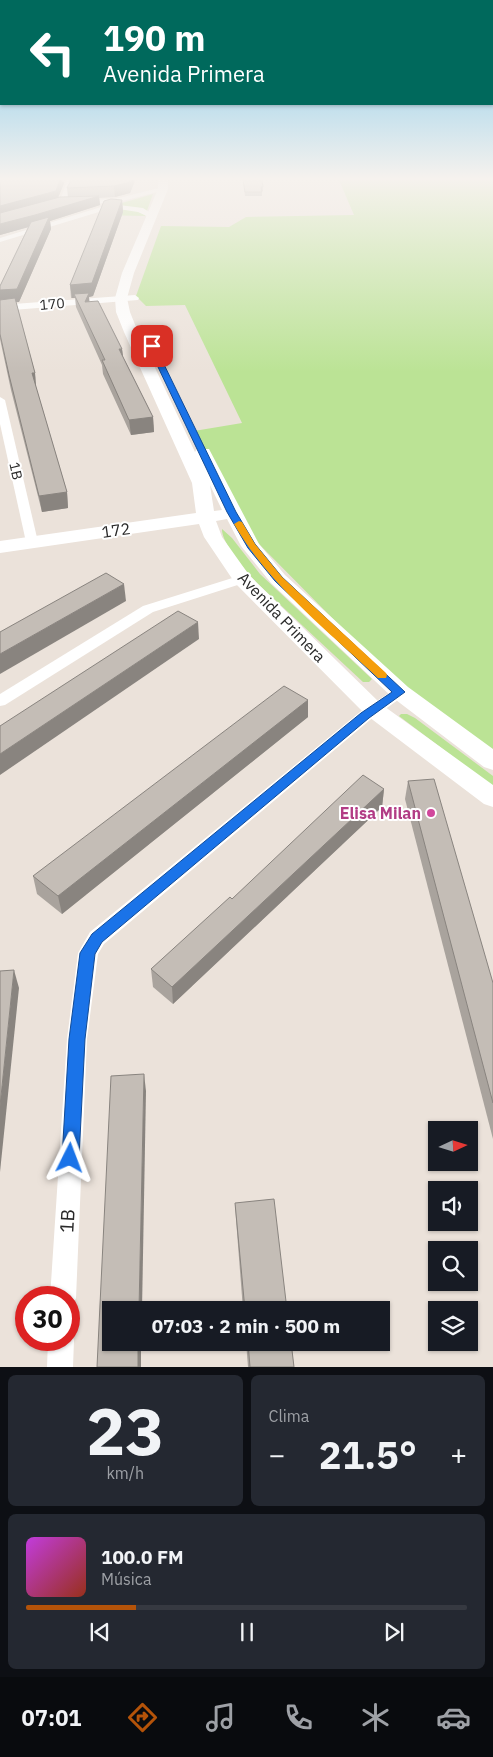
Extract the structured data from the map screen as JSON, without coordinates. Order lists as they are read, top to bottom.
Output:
{
  "streets": {
    "street": [
      "170",
      "1B",
      "172",
      "Avenida Primera"
    ]
  },
  "crossings": [
    ["170", "Avenida Primera"],
    ["1B", "172"],
    ["1B", "Avenida Primera"],
    ["172", "Avenida Primera"]
  ],
  "places": ["Elisa Milan"],
  "north": "right",
  "page": {
    "turn": ["190 m", "Avenida Primera"],
    "limit": "30",
    "trip": "07:03 · 2 min · 500 m",
    "tile": [
      ["23", "km/h"],
      "Clima"
    ],
    "heat": ["−", "21.5°", "+"],
    "song": ["100.0 FM", "Música"],
    "tabs": "07:01"
  }
}
